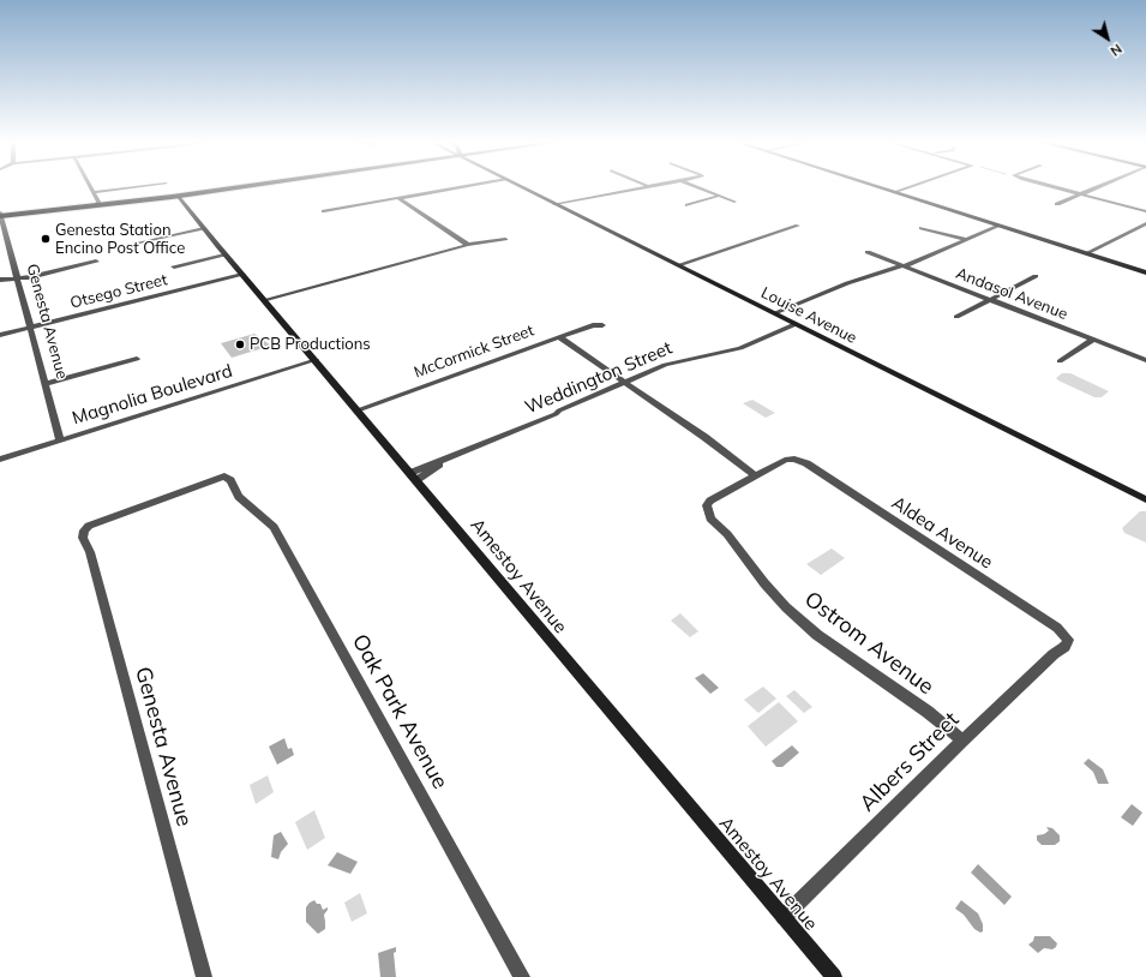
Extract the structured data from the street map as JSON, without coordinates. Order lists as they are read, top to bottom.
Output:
{
  "streets": {
    "street": [
      "Otsego Street",
      "Andasol Avenue",
      "Louise Avenue",
      "Genesta Avenue",
      "McCormick Street",
      "Weddington Street",
      "Magnolia Boulevard",
      "Aldea Avenue",
      "Amestoy Avenue",
      "Ostrom Avenue",
      "Oak Park Avenue",
      "Albers Street"
    ]
  },
  "crossings": [
    ["Otsego Street", "Genesta Avenue"],
    ["Otsego Street", "Amestoy Avenue"],
    ["Louise Avenue", "Weddington Street"],
    ["Genesta Avenue", "Magnolia Boulevard"],
    ["Genesta Avenue", "Oak Park Avenue"],
    ["McCormick Street", "Amestoy Avenue"],
    ["Weddington Street", "Amestoy Avenue"],
    ["Magnolia Boulevard", "Amestoy Avenue"],
    ["Aldea Avenue", "Ostrom Avenue"],
    ["Aldea Avenue", "Albers Street"],
    ["Amestoy Avenue", "Albers Street"],
    ["Ostrom Avenue", "Albers Street"]
  ],
  "places": ["Genesta Station Encino Post Office", "PCB Productions"],
  "north": "bottom right"
}
